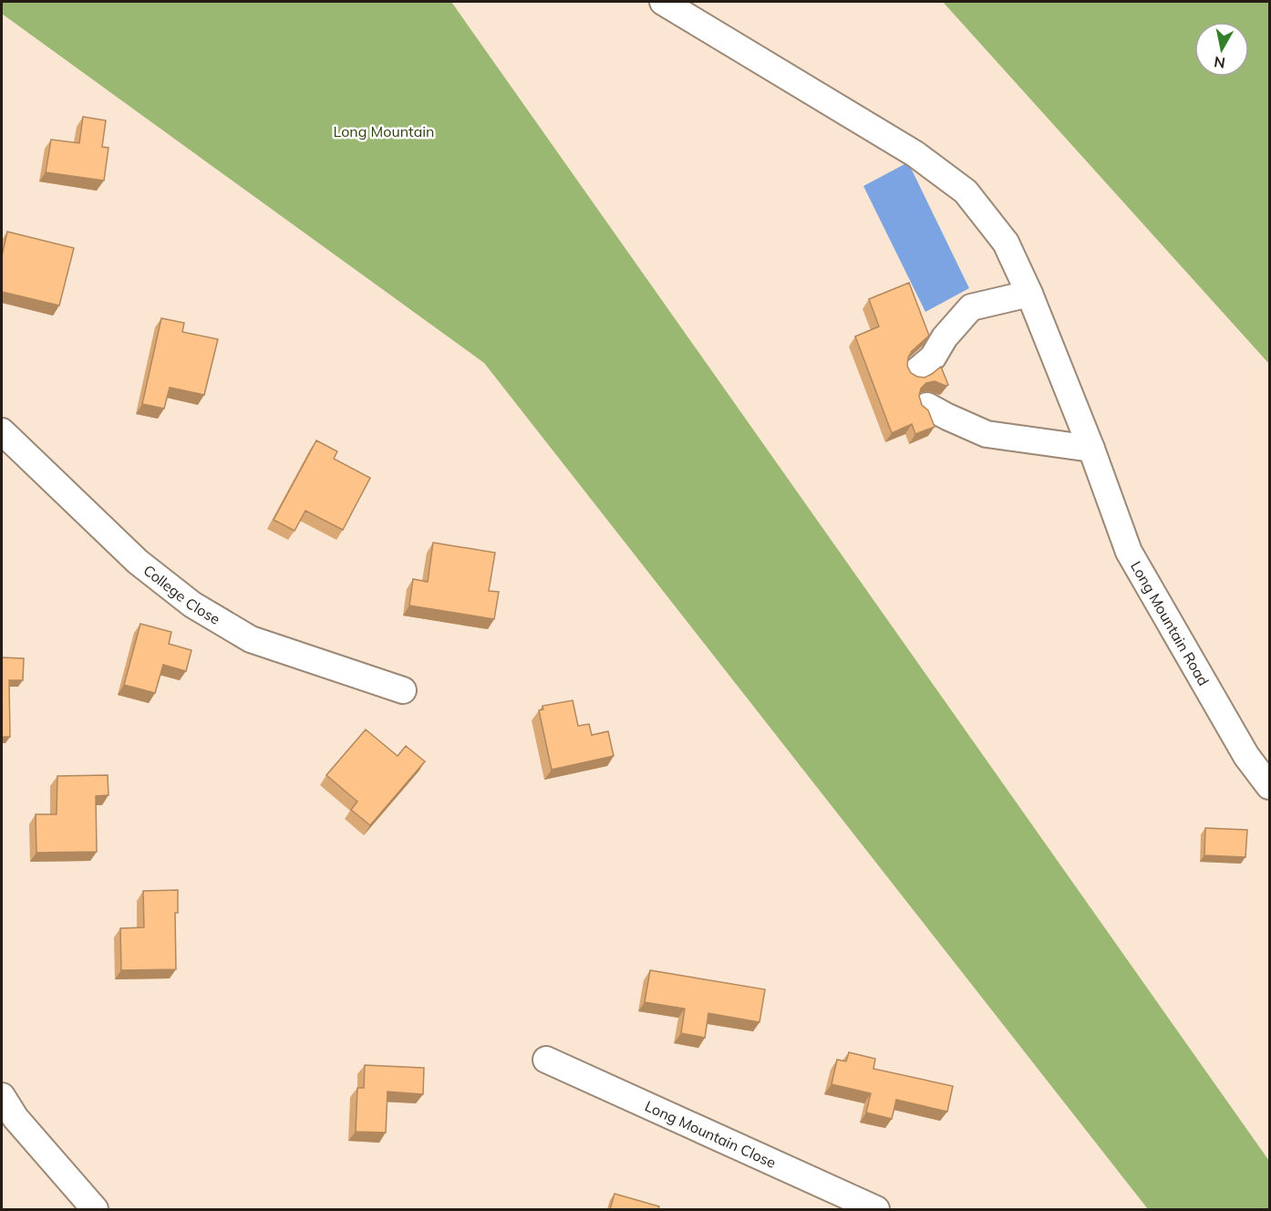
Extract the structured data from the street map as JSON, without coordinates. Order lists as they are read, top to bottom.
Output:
{
  "streets": {
    "street": ["College Close", "Long Mountain Road", "Long Mountain Close"]
  },
  "parks": ["Long Mountain"],
  "north": "bottom"
}
